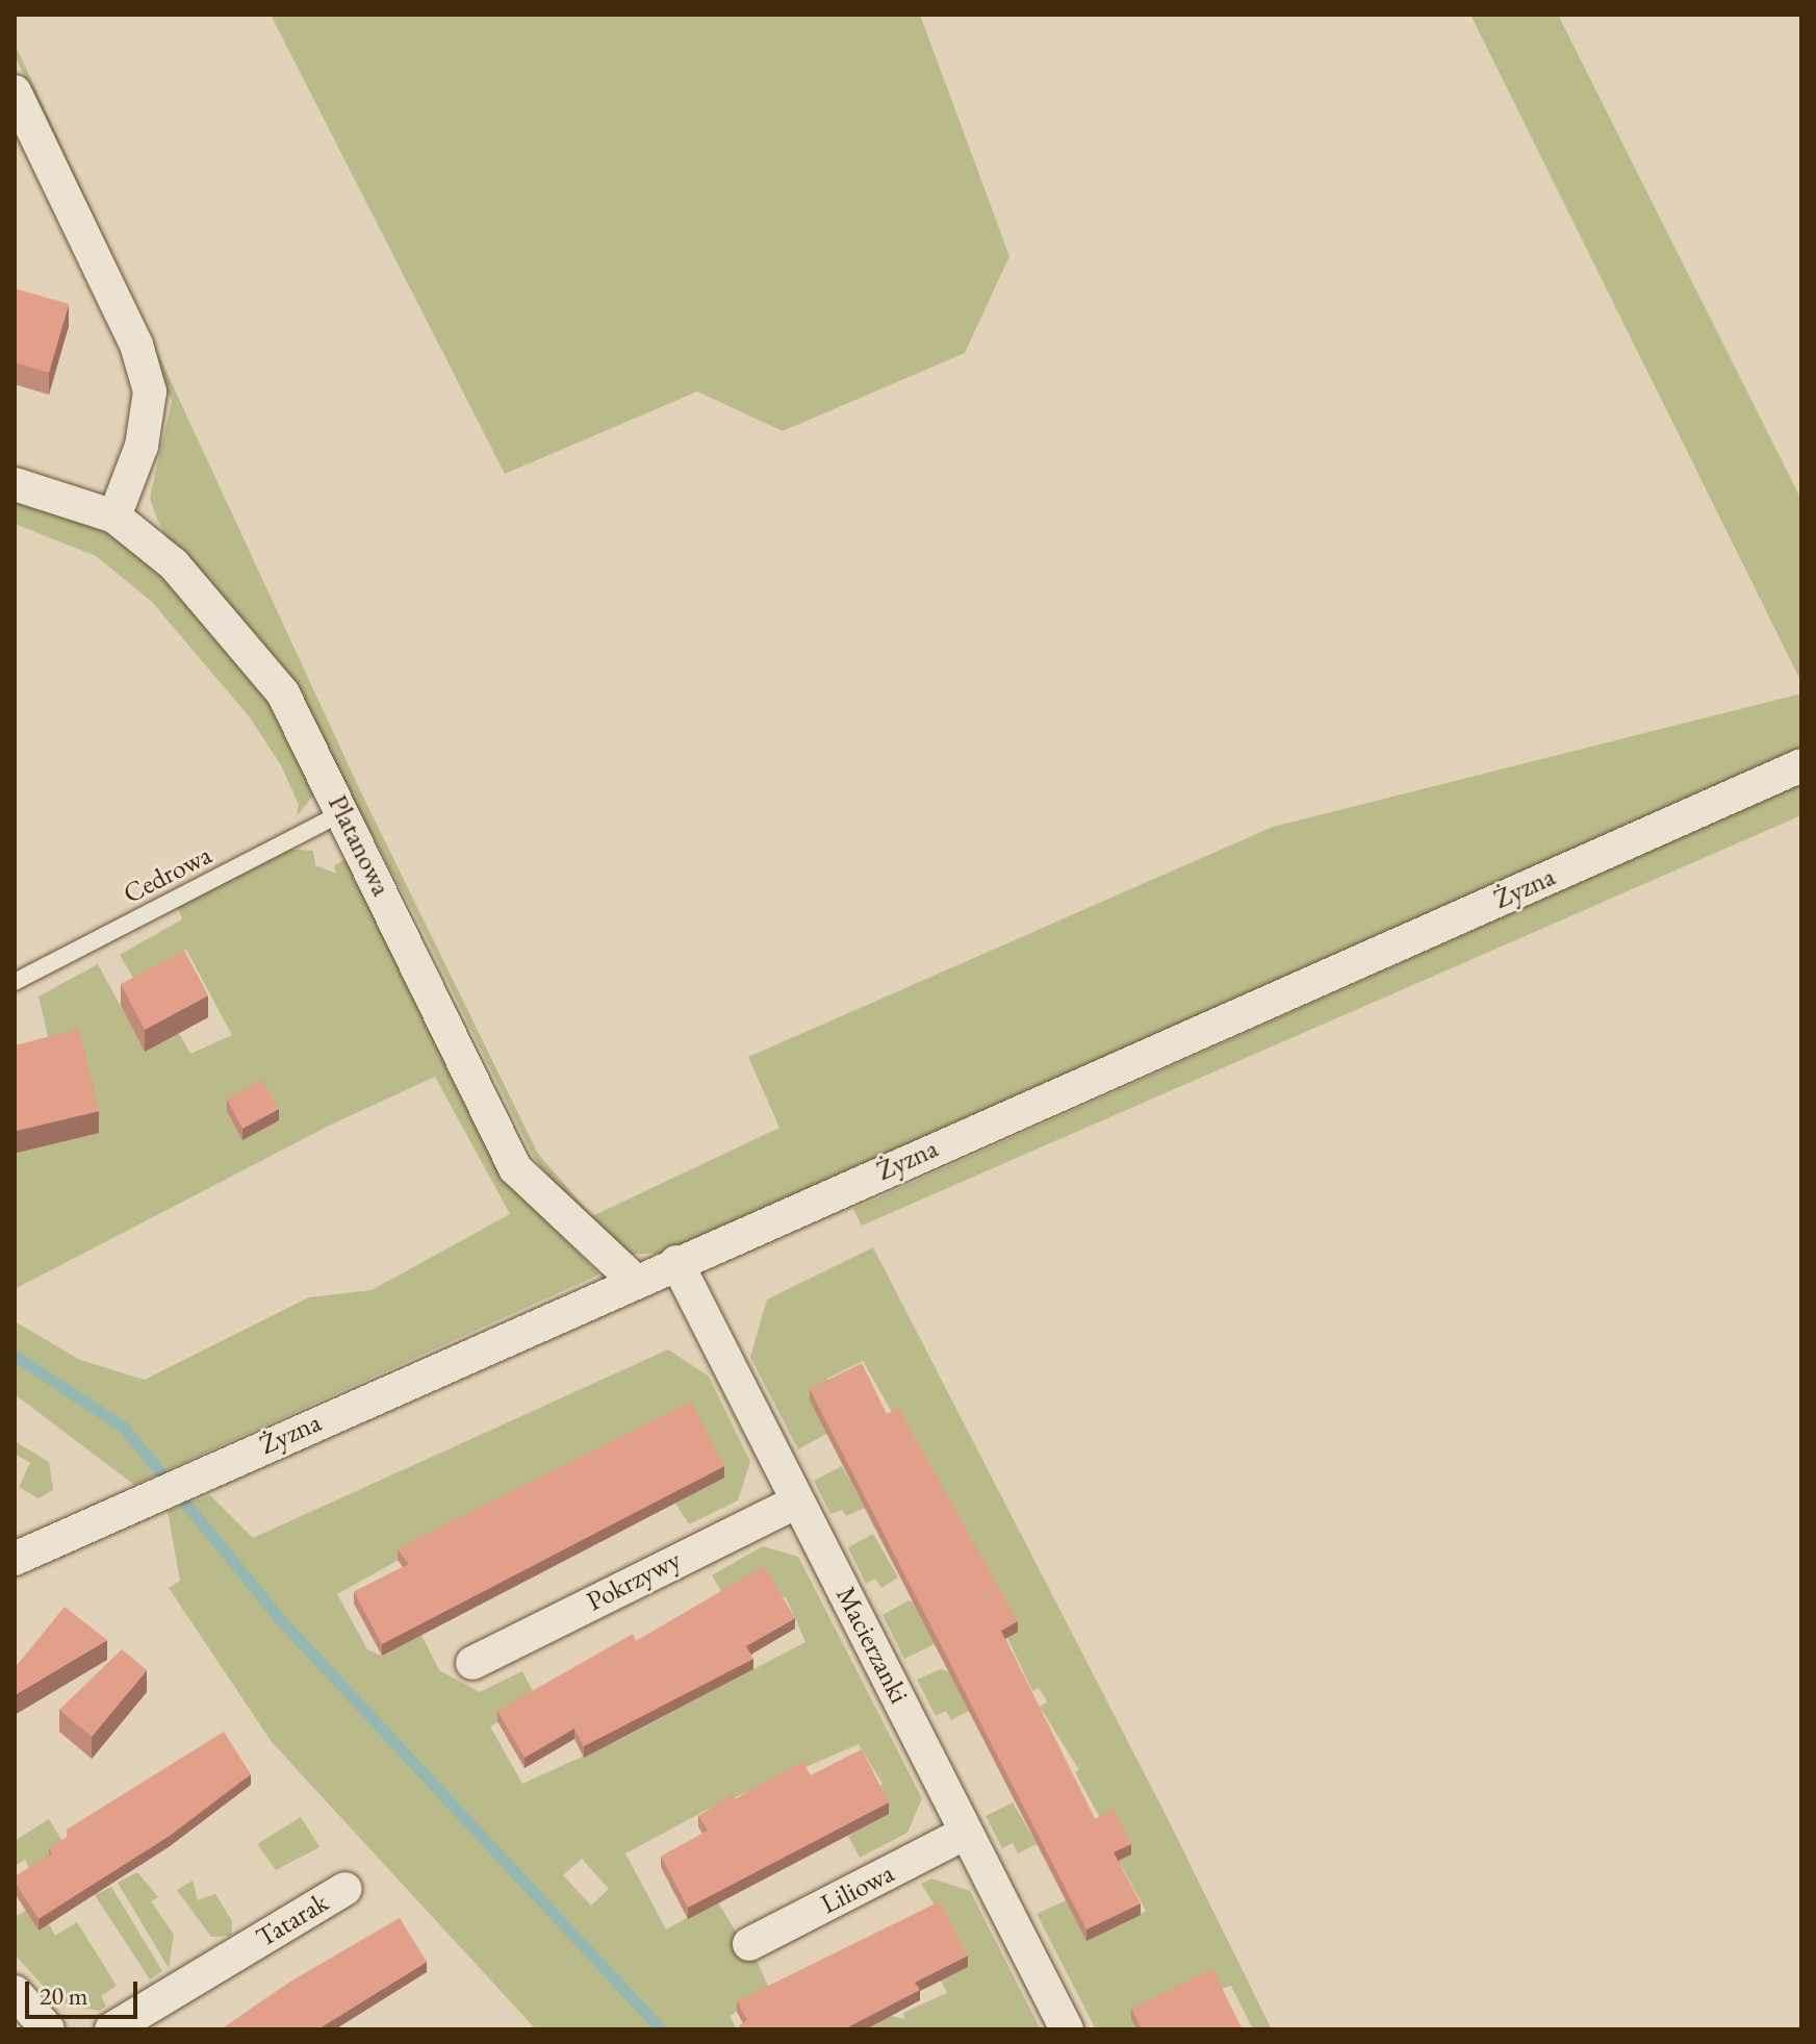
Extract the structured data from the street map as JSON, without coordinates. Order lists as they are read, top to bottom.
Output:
{
  "streets": {
    "street": [
      "Platanowa",
      "Żyzna",
      "Pokrzywy",
      "Macierzanki",
      "Liliowa",
      "Tatarak"
    ],
    "lane": ["Cedrowa"]
  },
  "crossings": [
    ["Platanowa", "Cedrowa"],
    ["Platanowa", "Żyzna"],
    ["Żyzna", "Macierzanki"],
    ["Pokrzywy", "Macierzanki"],
    ["Macierzanki", "Liliowa"]
  ],
  "scale_bar": "20 m"
}
